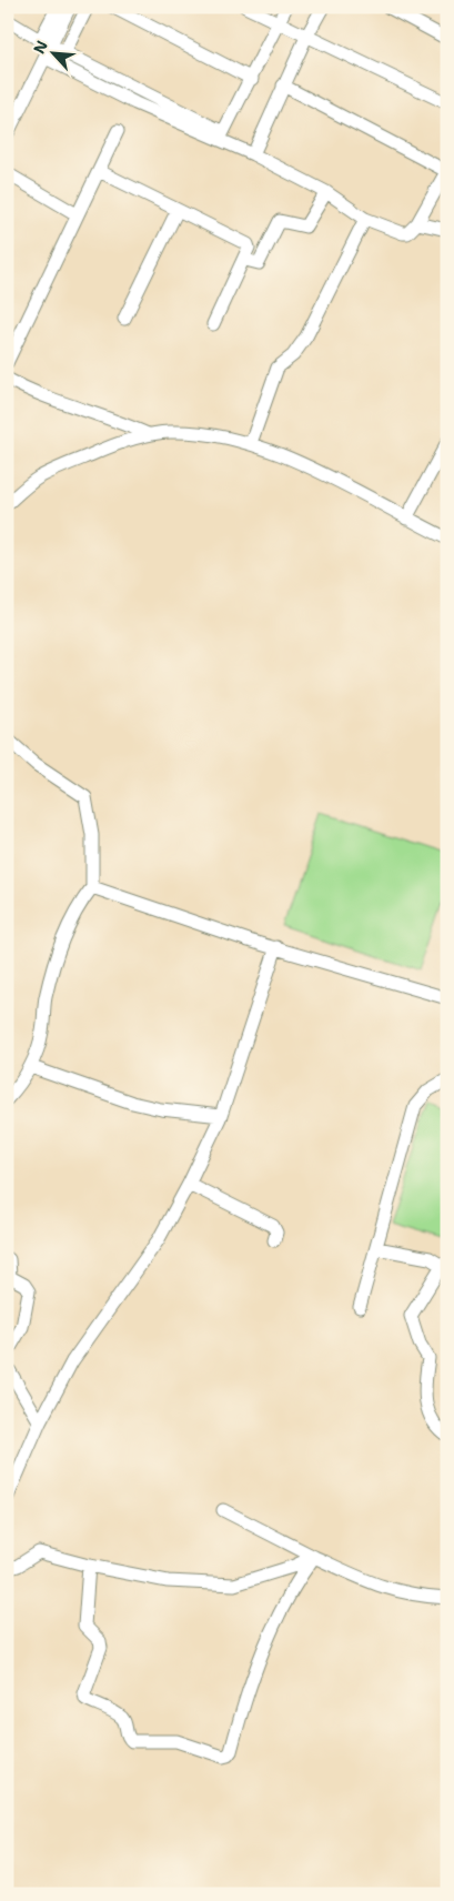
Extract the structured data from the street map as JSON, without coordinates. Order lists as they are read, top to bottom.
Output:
{
  "north": "top left"
}
